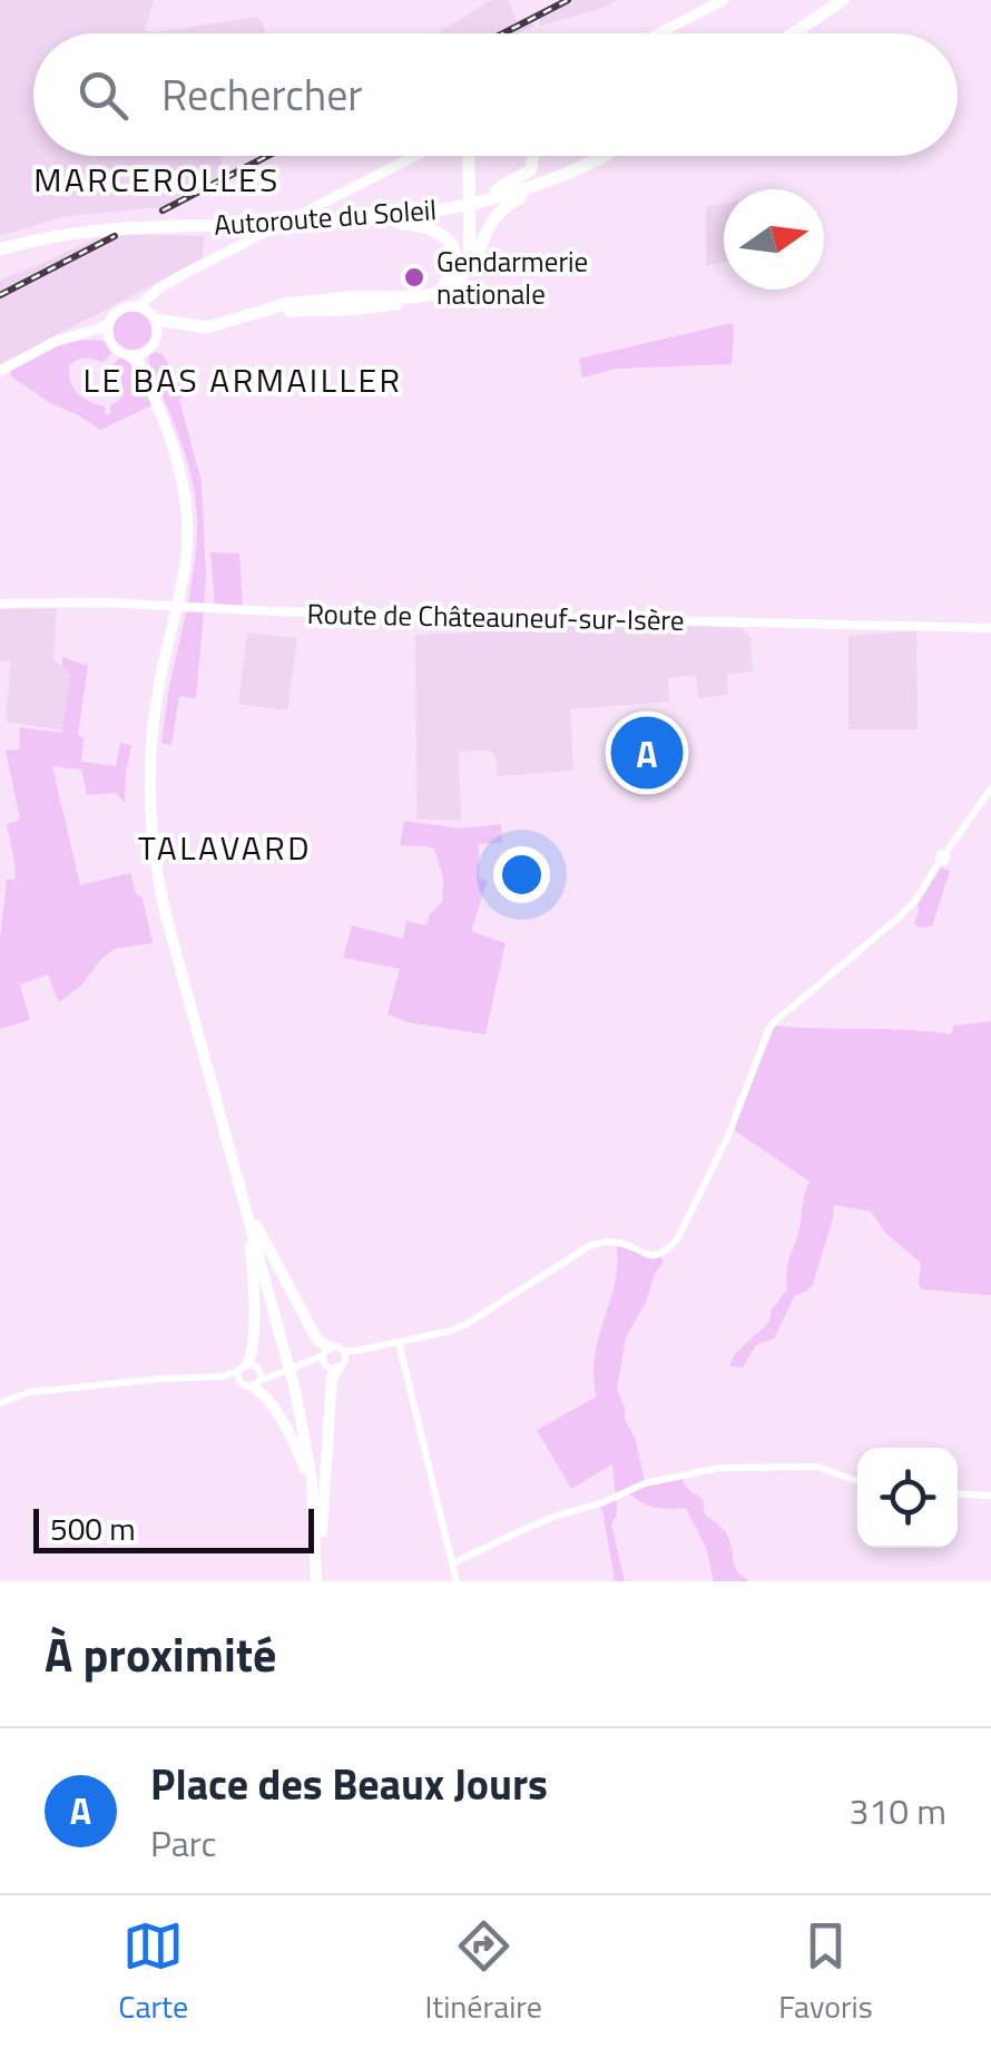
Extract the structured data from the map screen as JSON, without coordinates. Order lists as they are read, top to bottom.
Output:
{
  "streets": {
    "highway": ["Autoroute du Soleil"],
    "main road": ["Route de Châteauneuf-sur-Isère"]
  },
  "districts": ["MARCEROLLES", "LE BAS ARMAILLER", "TALAVARD"],
  "places": ["Gendarmerie nationale"],
  "scale_bar": "500 m",
  "north": "right",
  "page": {
    "search": "Rechercher",
    "pins": "A",
    "scale": "500 m",
    "heading": "À proximité",
    "list": [
      {
        "mark": "A",
        "name": "Place des Beaux Jours",
        "note": "Parc",
        "value": "310 m"
      }
    ],
    "nav": ["Carte", "Itinéraire", "Favoris"]
  }
}
